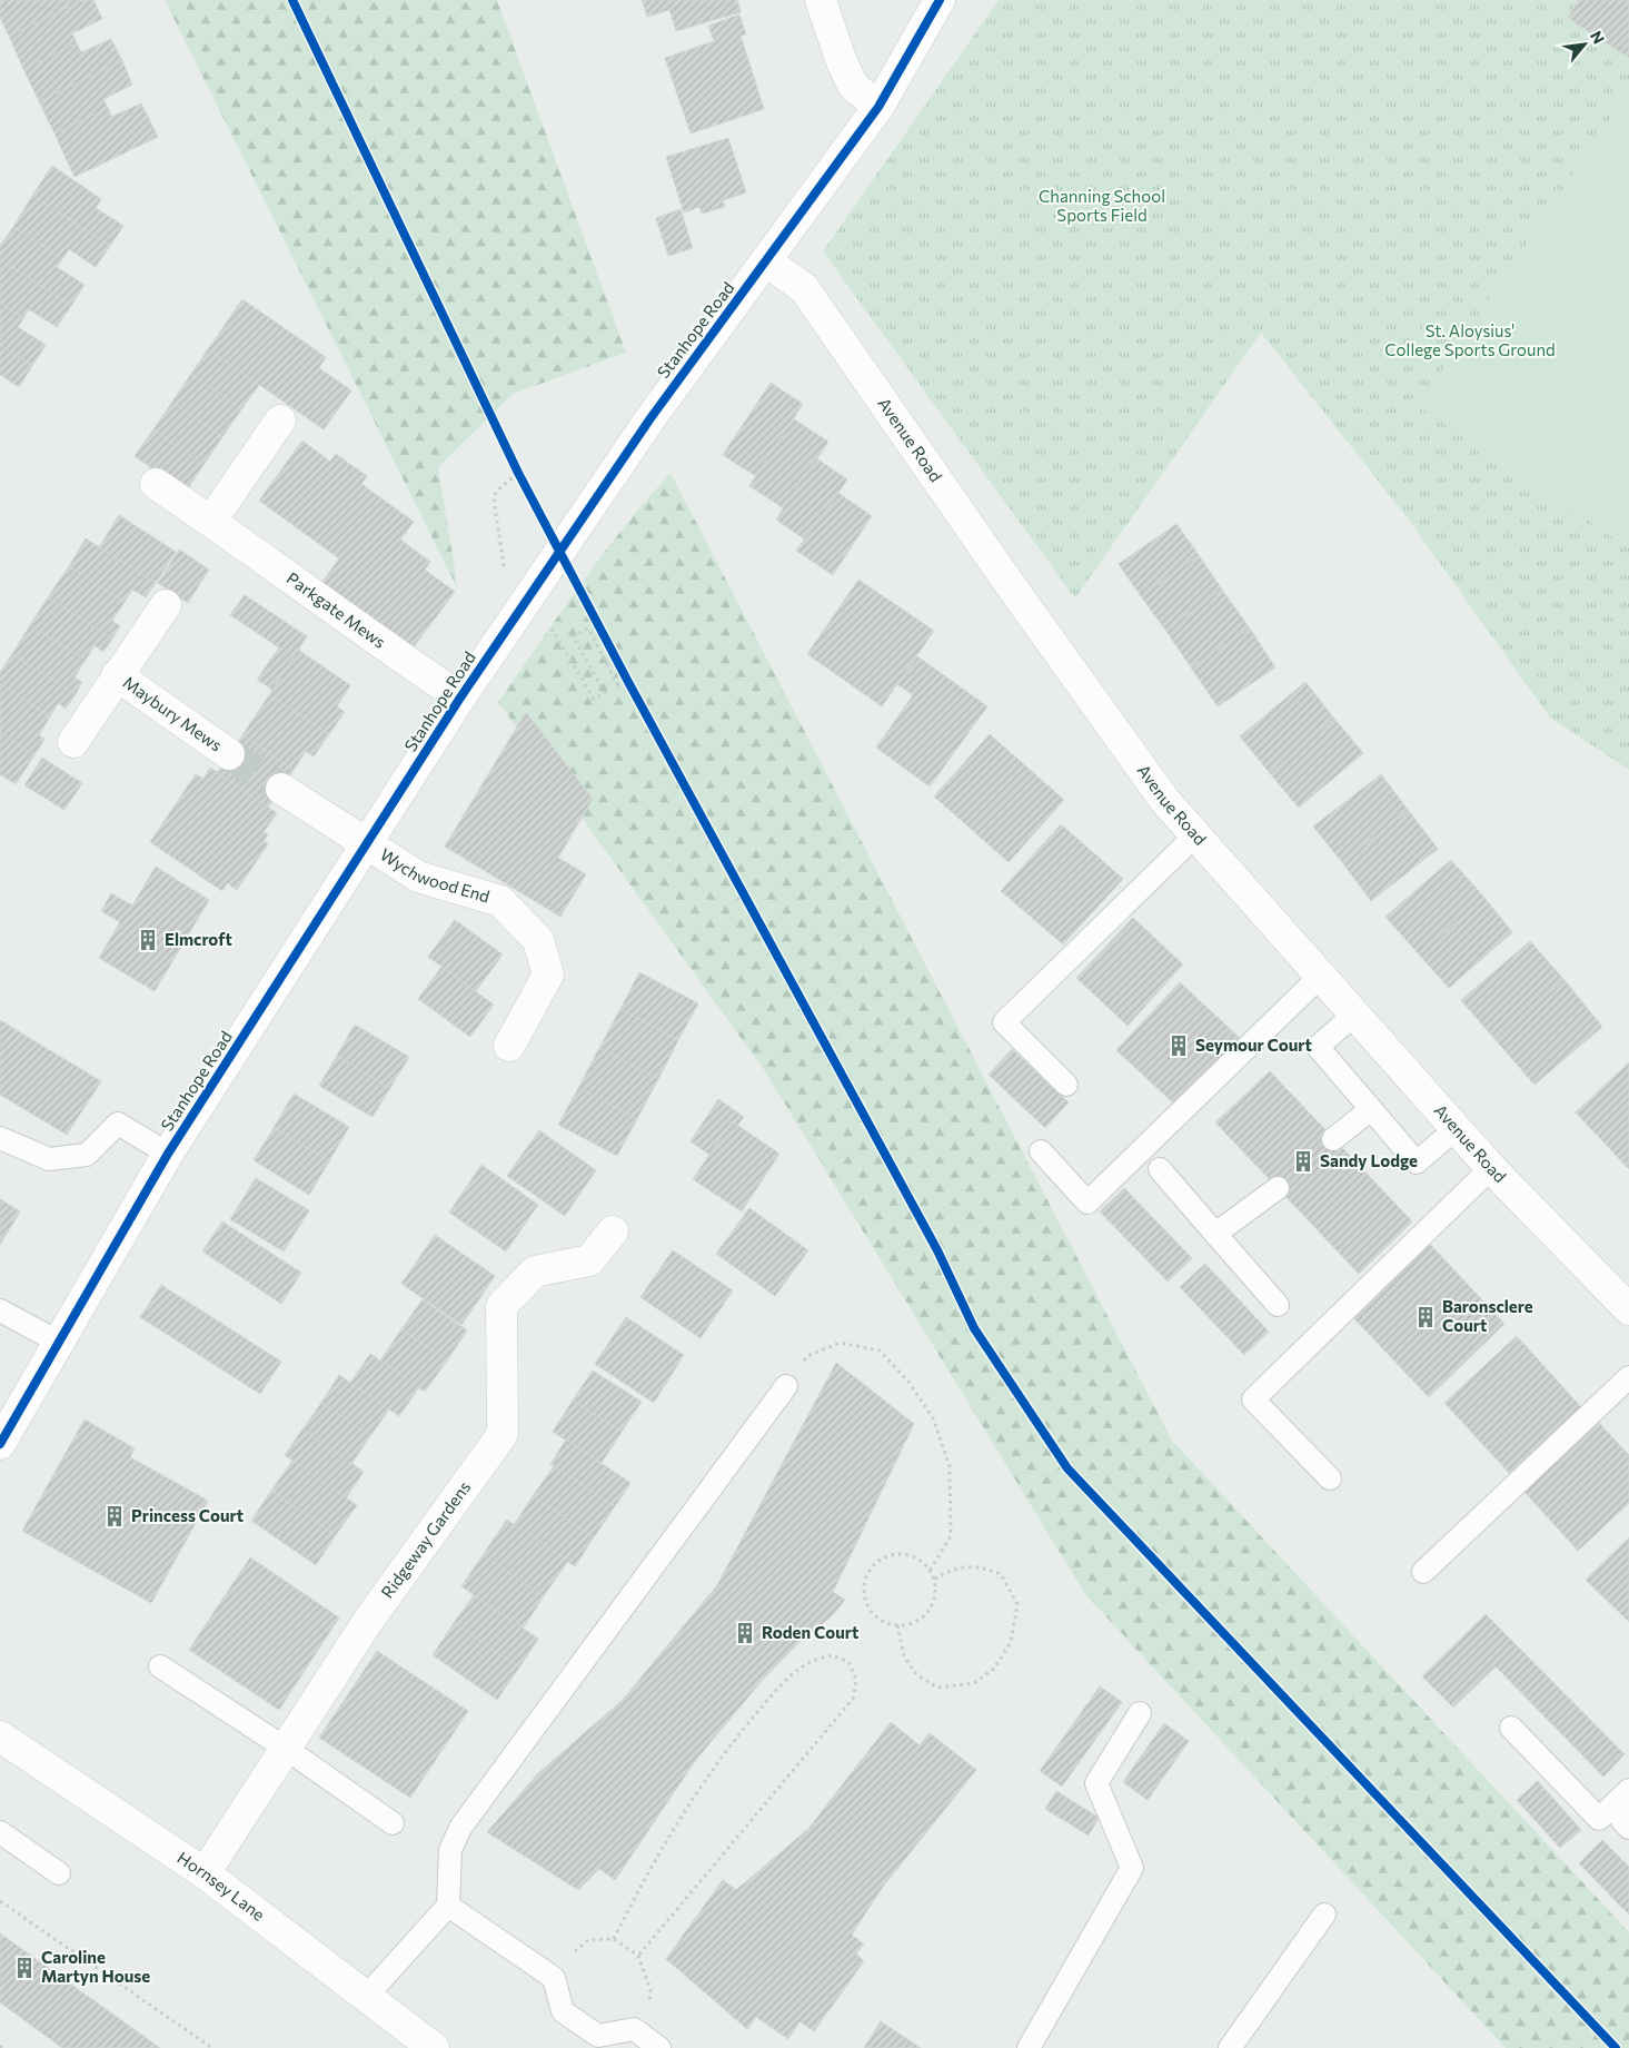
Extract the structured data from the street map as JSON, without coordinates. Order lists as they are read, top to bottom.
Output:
{
  "streets": {
    "street": [
      "Stanhope Road",
      "Avenue Road",
      "Parkgate Mews",
      "Maybury Mews",
      "Wychwood End",
      "Ridgeway Gardens",
      "Hornsey Lane"
    ]
  },
  "crossings": [
    ["Stanhope Road", "Avenue Road"],
    ["Stanhope Road", "Parkgate Mews"],
    ["Stanhope Road", "Wychwood End"],
    ["Ridgeway Gardens", "Hornsey Lane"]
  ],
  "parks": ["Channing School Sports Field", "St. Aloysius' College Sports Ground"],
  "places": {
    "building": [
      "Elmcroft",
      "Seymour Court",
      "Sandy Lodge",
      "Baronsclere Court",
      "Princess Court",
      "Roden Court",
      "Caroline Martyn House"
    ]
  },
  "north": "top right"
}
